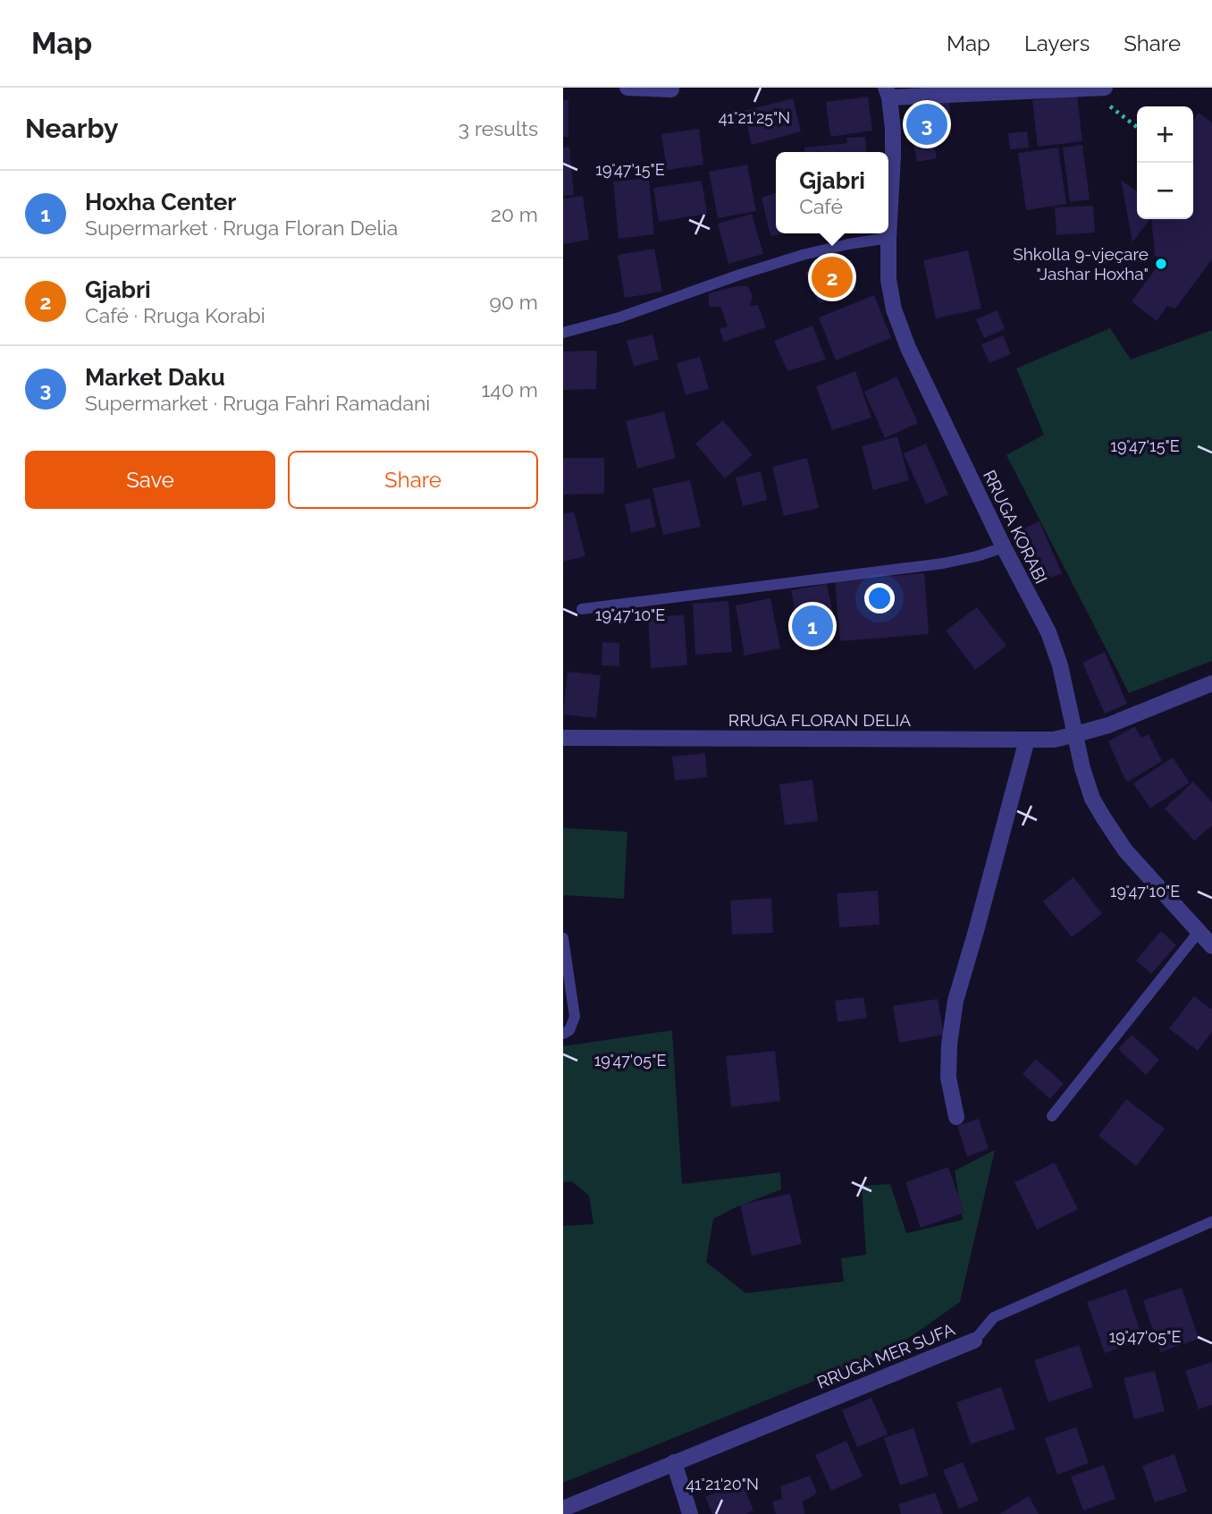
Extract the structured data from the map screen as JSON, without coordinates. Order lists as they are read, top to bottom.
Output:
{
  "streets": {
    "street": ["RRUGA KORABI", "RRUGA FLORAN DELIA", "RRUGA MER SUFA"]
  },
  "crossings": [
    ["RRUGA KORABI", "RRUGA FLORAN DELIA"]
  ],
  "places": ["Shkolla 9-vjeçare \"Jashar Hoxha\""],
  "page": {
    "header": "Map",
    "nav": ["Map", "Layers", "Share"],
    "heading": ["Nearby", "3 results"],
    "pins": ["3", "2", "1"],
    "map_buttons": ["+", "−"],
    "popup": ["Gjabri", "Café"],
    "list": [
      {
        "mark": "1",
        "name": "Hoxha Center",
        "note": "Supermarket · Rruga Floran Delia",
        "value": "20 m"
      },
      {
        "mark": "2",
        "name": "Gjabri",
        "note": "Café · Rruga Korabi",
        "value": "90 m"
      },
      {
        "mark": "3",
        "name": "Market Daku",
        "note": "Supermarket · Rruga Fahri Ramadani",
        "value": "140 m"
      }
    ],
    "buttons": ["Save", "Share"]
  },
  "coordinates": [
    "41°21'25\"N",
    "19°47'15\"E",
    "19°47'10\"E",
    "19°47'05\"E",
    "41°21'20\"N"
  ]
}
